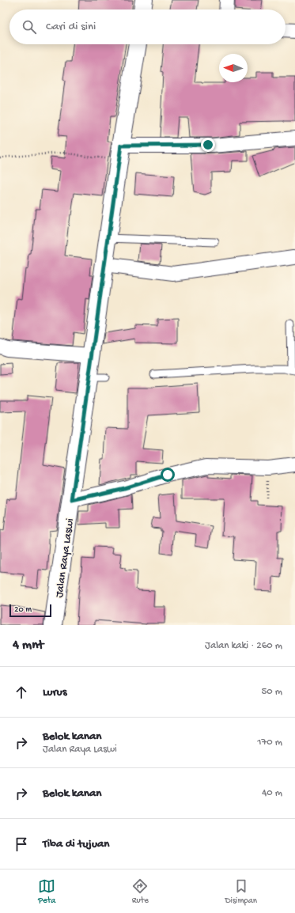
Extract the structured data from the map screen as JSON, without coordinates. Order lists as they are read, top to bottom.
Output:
{
  "streets": {
    "main road": ["Jalan Raya Laswi"]
  },
  "scale_bar": "20 m",
  "north": "left",
  "page": {
    "search": "Cari di sini",
    "scale": "20 m",
    "heading": ["4 mnt", "Jalan kaki · 260 m"],
    "list": [
      ["Lurus", "50 m"],
      ["Belok kanan", "Jalan Raya Laswi", "170 m"],
      ["Belok kanan", "40 m"],
      "Tiba di tujuan"
    ],
    "nav": ["Peta", "Rute", "Disimpan"]
  }
}
